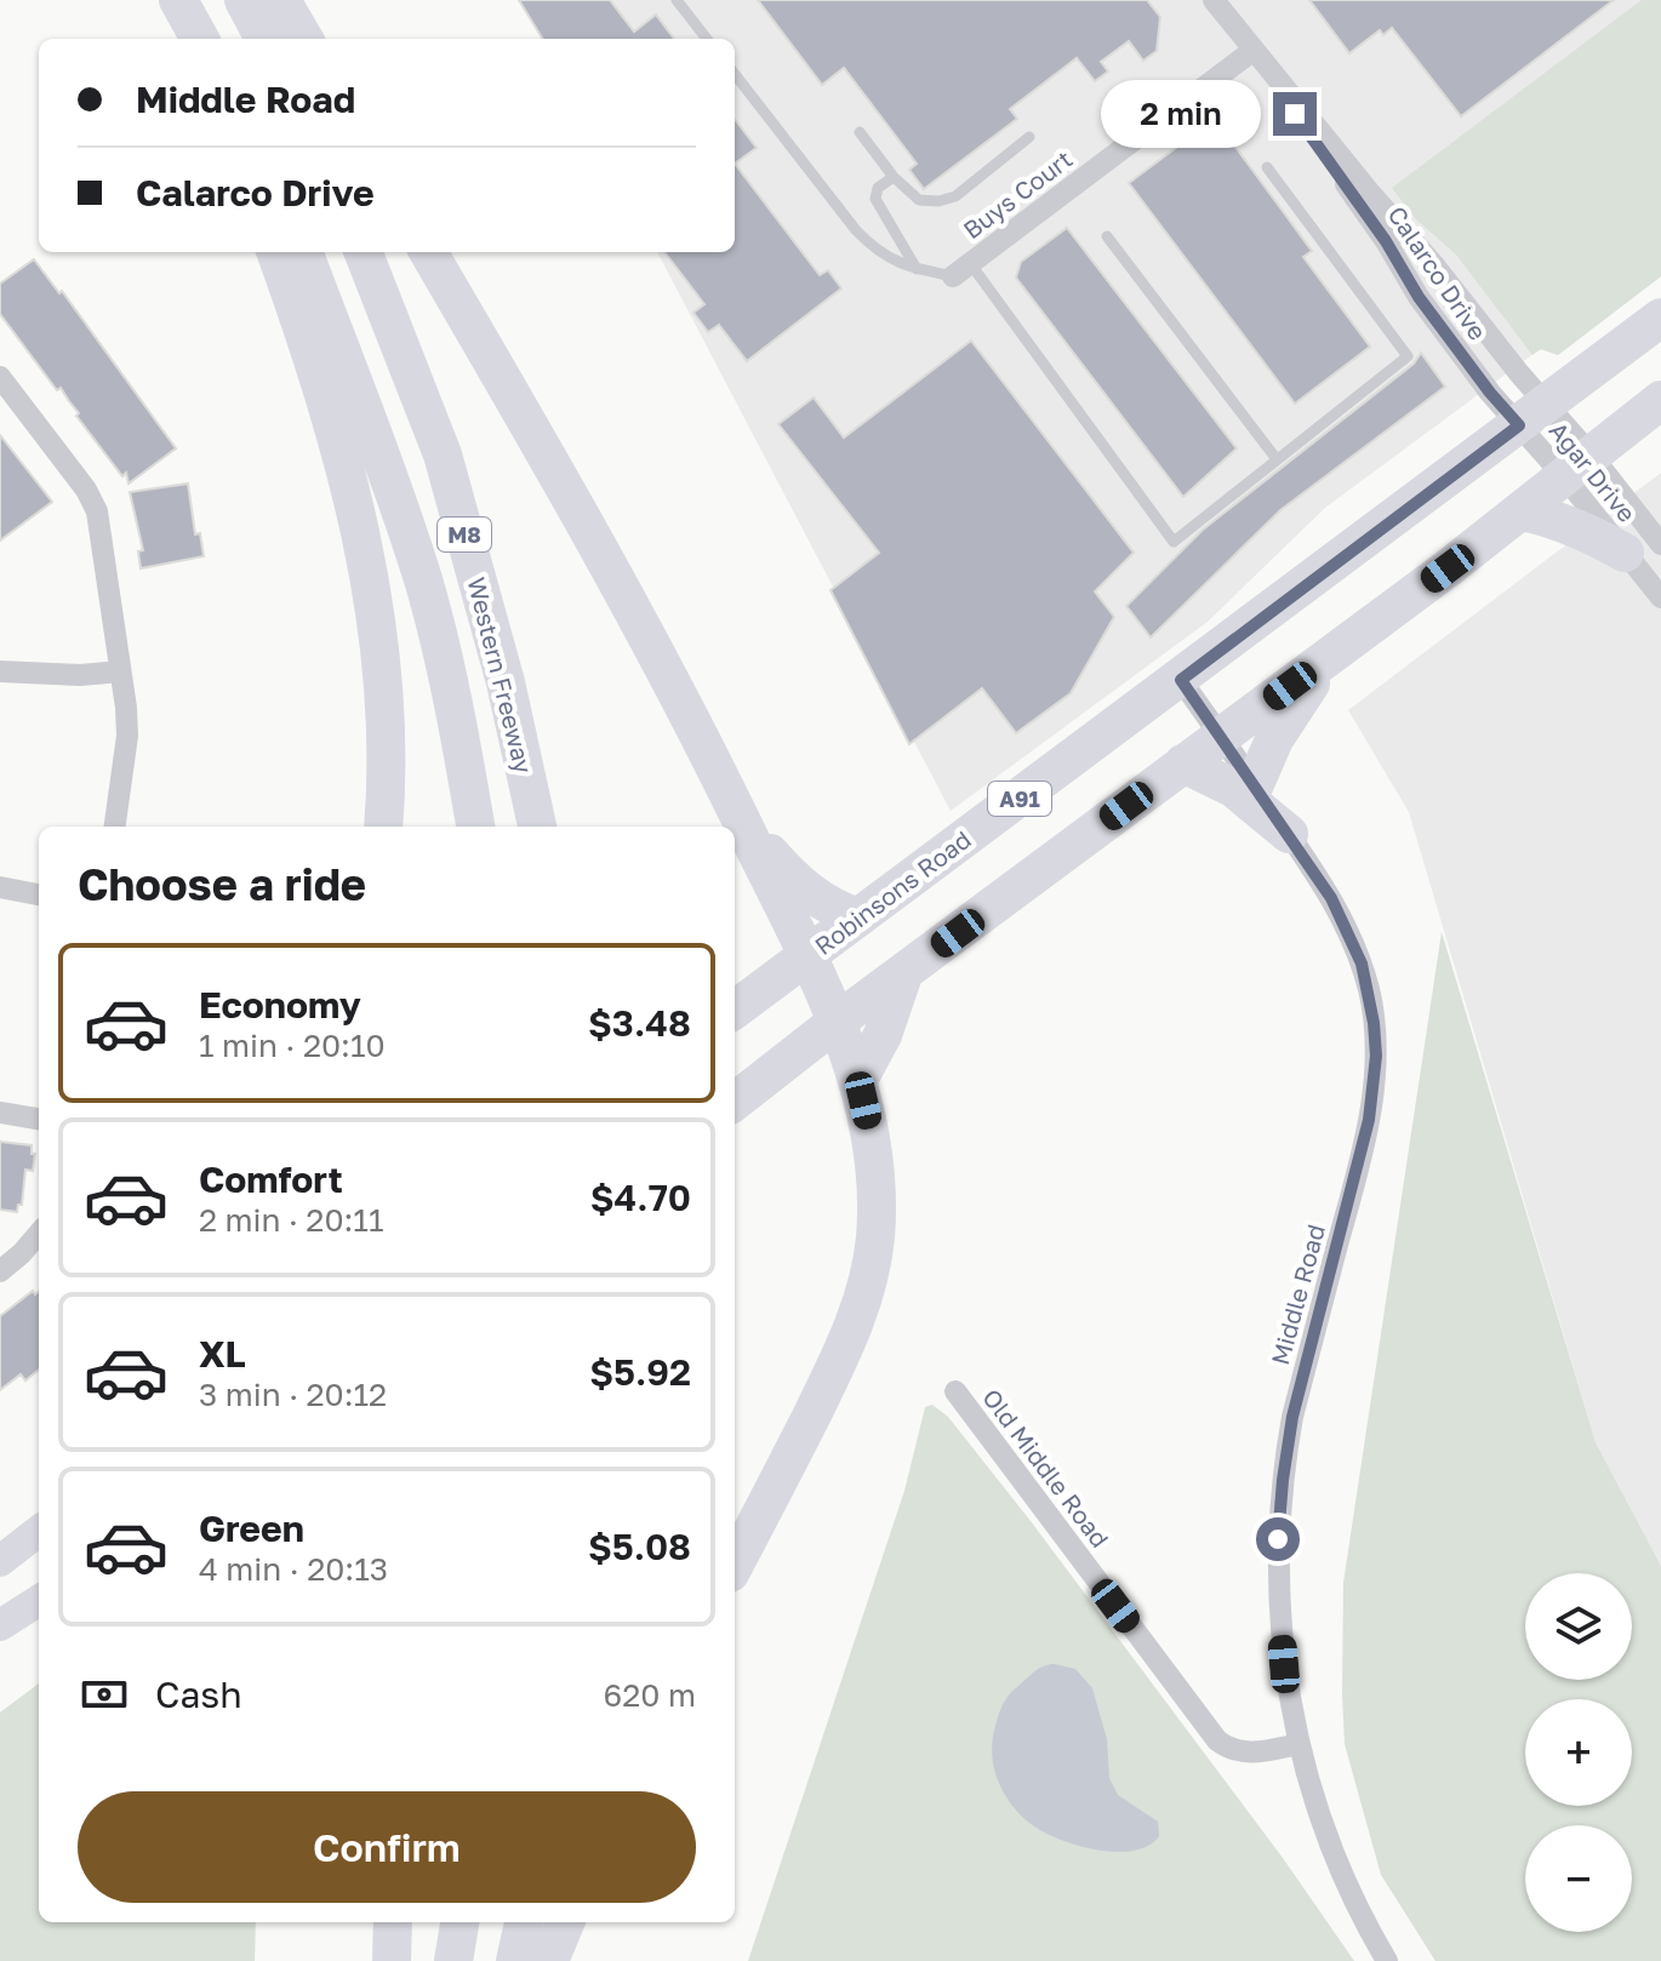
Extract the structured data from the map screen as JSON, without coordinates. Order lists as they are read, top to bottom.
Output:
{
  "streets": {
    "highway": [
      "M8",
      "Western Freeway",
      "A91",
      "Robinsons Road"
    ],
    "street": [
      "Buys Court",
      "Calarco Drive",
      "Agar Drive",
      "Middle Road",
      "Old Middle Road"
    ]
  },
  "crossings": [
    ["Buys Court", "Calarco Drive"],
    ["Calarco Drive", "Agar Drive"],
    ["Calarco Drive", "Robinsons Road"],
    ["Agar Drive", "Robinsons Road"],
    ["Robinsons Road", "Middle Road"],
    ["Middle Road", "Old Middle Road"]
  ],
  "page": {
    "banner": ["Middle Road", "Calarco Drive"],
    "bubble": "2 min",
    "heading": "Choose a ride",
    "list": [
      {
        "name": "Economy",
        "note": "1 min · 20:10",
        "value": "$3.48"
      },
      {
        "name": "Comfort",
        "note": "2 min · 20:11",
        "value": "$4.70"
      },
      {
        "name": "XL",
        "note": "3 min · 20:12",
        "value": "$5.92"
      },
      {
        "name": "Green",
        "note": "4 min · 20:13",
        "value": "$5.08"
      }
    ],
    "map_buttons": ["+", "−"],
    "pay": ["Cash", "620 m"],
    "buttons": "Confirm"
  }
}
